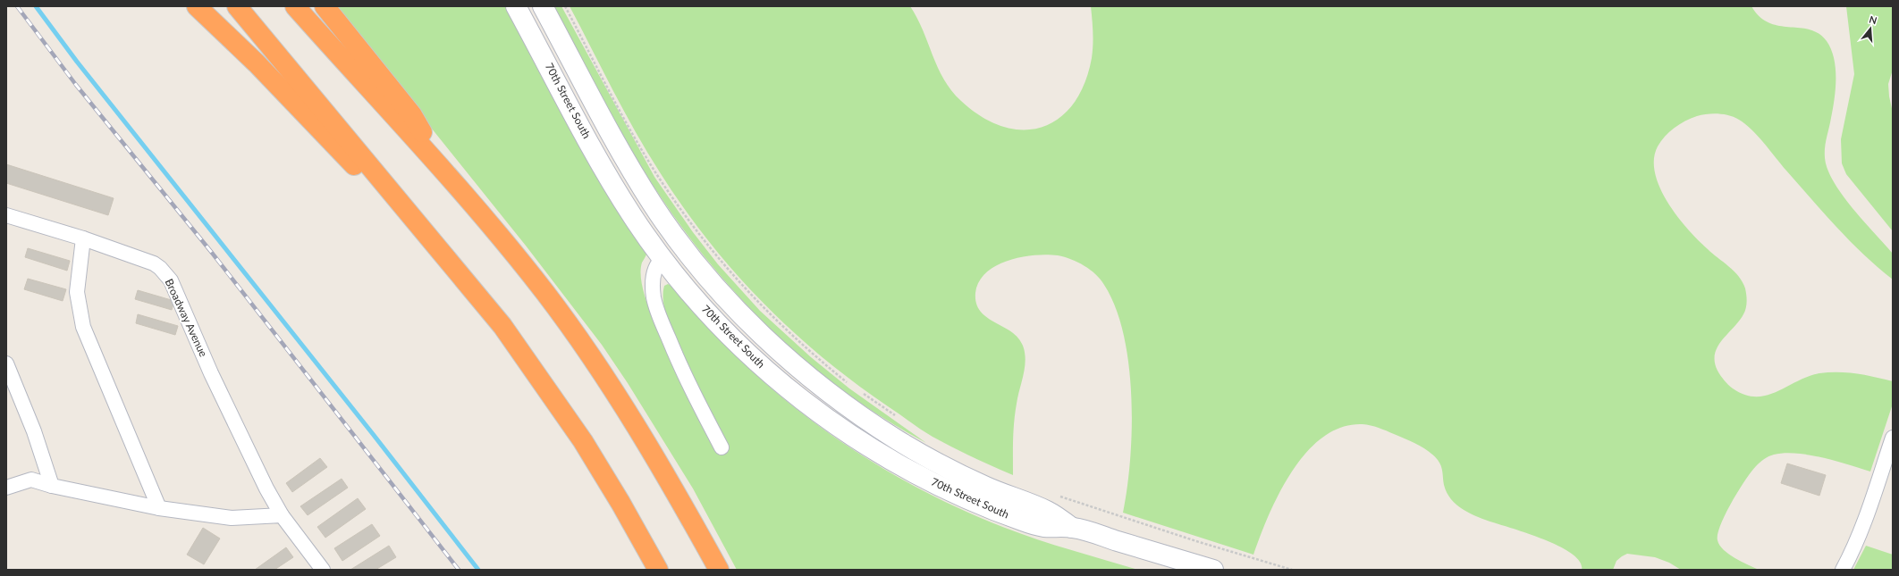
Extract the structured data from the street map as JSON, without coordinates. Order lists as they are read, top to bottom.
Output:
{
  "streets": {
    "main road": ["70th Street South"],
    "street": ["Broadway Avenue"]
  },
  "north": "top"
}
